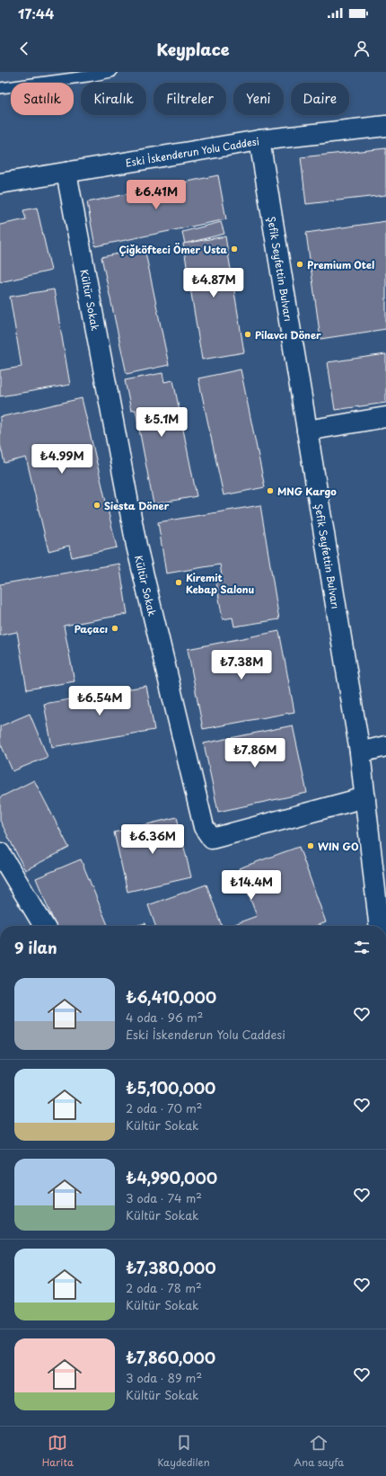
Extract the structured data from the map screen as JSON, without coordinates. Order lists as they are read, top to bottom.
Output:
{
  "streets": {
    "street": ["Eski İskenderun Yolu Caddesi", "Şefik Seyfettin Bulvarı", "Kültür Sokak"]
  },
  "crossings": [
    ["Eski İskenderun Yolu Caddesi", "Şefik Seyfettin Bulvarı"],
    ["Eski İskenderun Yolu Caddesi", "Kültür Sokak"],
    ["Şefik Seyfettin Bulvarı", "Kültür Sokak"]
  ],
  "places": [
    "Çiğköfteci Ömer Usta",
    "Premium Otel",
    "Pilavcı Döner",
    "MNG Kargo",
    "Siesta Döner",
    "Kiremit Kebap Salonu",
    "Paçacı",
    "WIN GO"
  ],
  "page": {
    "status": "17:44",
    "header": "Keyplace",
    "chip": [
      "Satılık",
      "Kiralık",
      "Filtreler",
      "Yeni",
      "Daire"
    ],
    "price": [
      "₺6.41M",
      "₺4.87M",
      "₺5.1M",
      "₺4.99M",
      "₺7.38M",
      "₺6.54M",
      "₺7.86M",
      "₺6.36M",
      "₺14.4M"
    ],
    "heading": "9 ilan",
    "list": [
      {
        "name": "₺6,410,000",
        "note": "4 oda · 96 m² · Eski İskenderun Yolu Caddesi"
      },
      {
        "name": "₺5,100,000",
        "note": "2 oda · 70 m² · Kültür Sokak"
      },
      {
        "name": "₺4,990,000",
        "note": "3 oda · 74 m² · Kültür Sokak"
      },
      {
        "name": "₺7,380,000",
        "note": "2 oda · 78 m² · Kültür Sokak"
      },
      {
        "name": "₺7,860,000",
        "note": "3 oda · 89 m² · Kültür Sokak"
      }
    ],
    "tabs": ["Harita", "Kaydedilen", "Ana sayfa"]
  }
}
